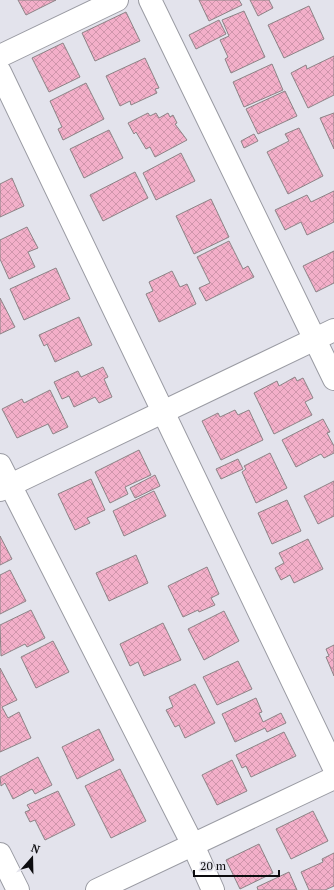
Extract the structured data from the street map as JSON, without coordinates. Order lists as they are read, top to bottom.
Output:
{
  "scale_bar": "20 m",
  "north": "top"
}
